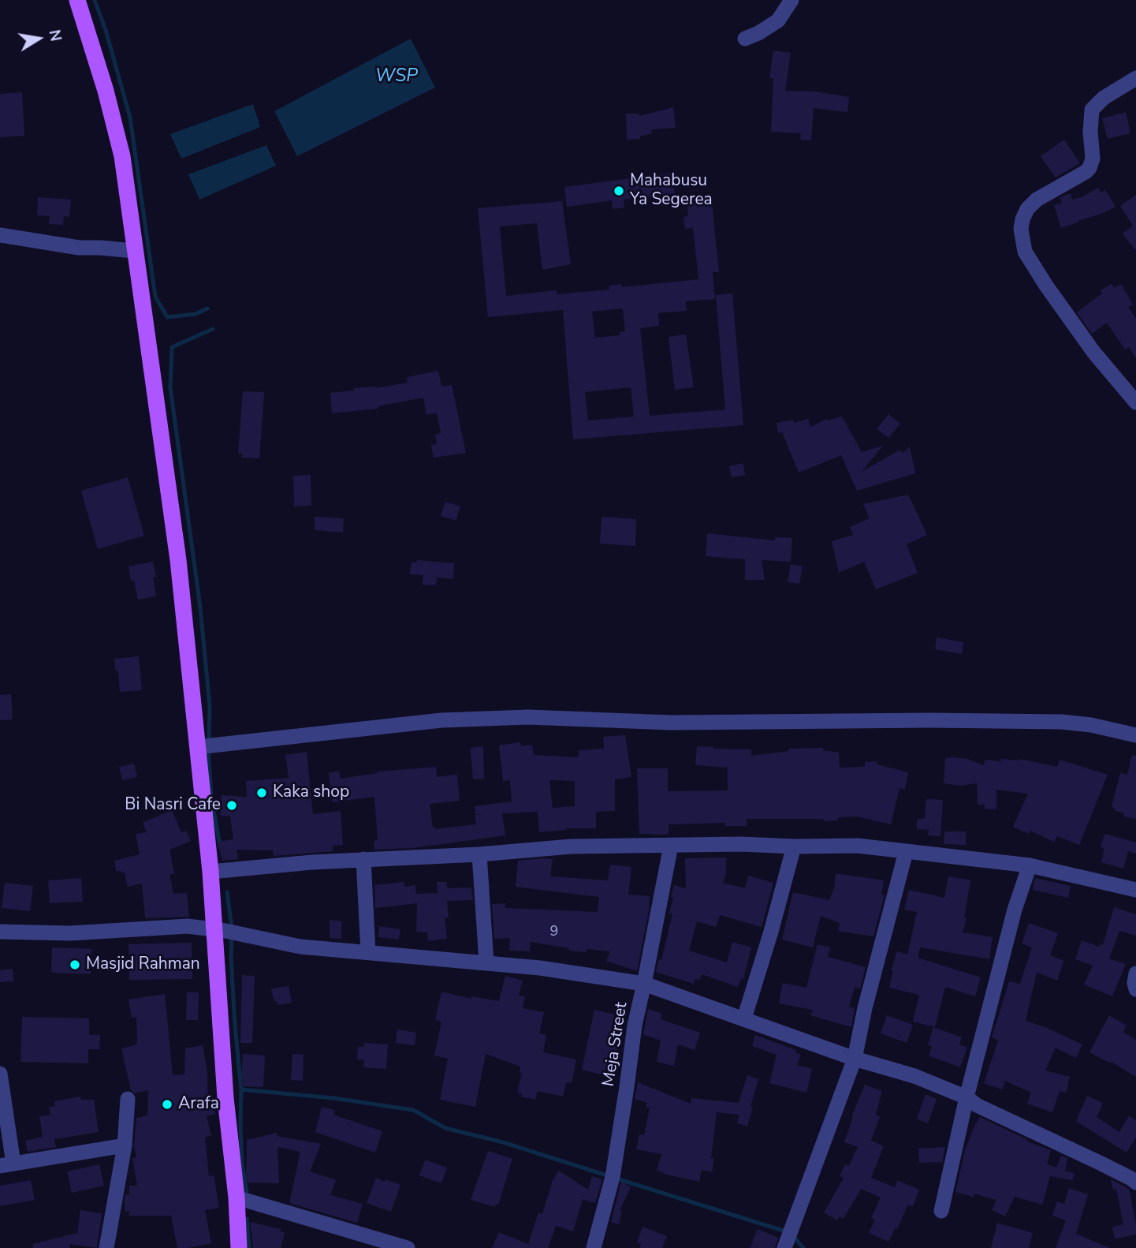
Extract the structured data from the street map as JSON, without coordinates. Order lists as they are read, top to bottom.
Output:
{
  "streets": {
    "street": ["Meja Street"]
  },
  "water": ["WSP"],
  "places": [
    "Mahabusu Ya Segerea",
    "Kaka shop",
    "Bi Nasri Cafe",
    "Masjid Rahman",
    "Arafa"
  ],
  "house_numbers": ["9"],
  "north": "right"
}
